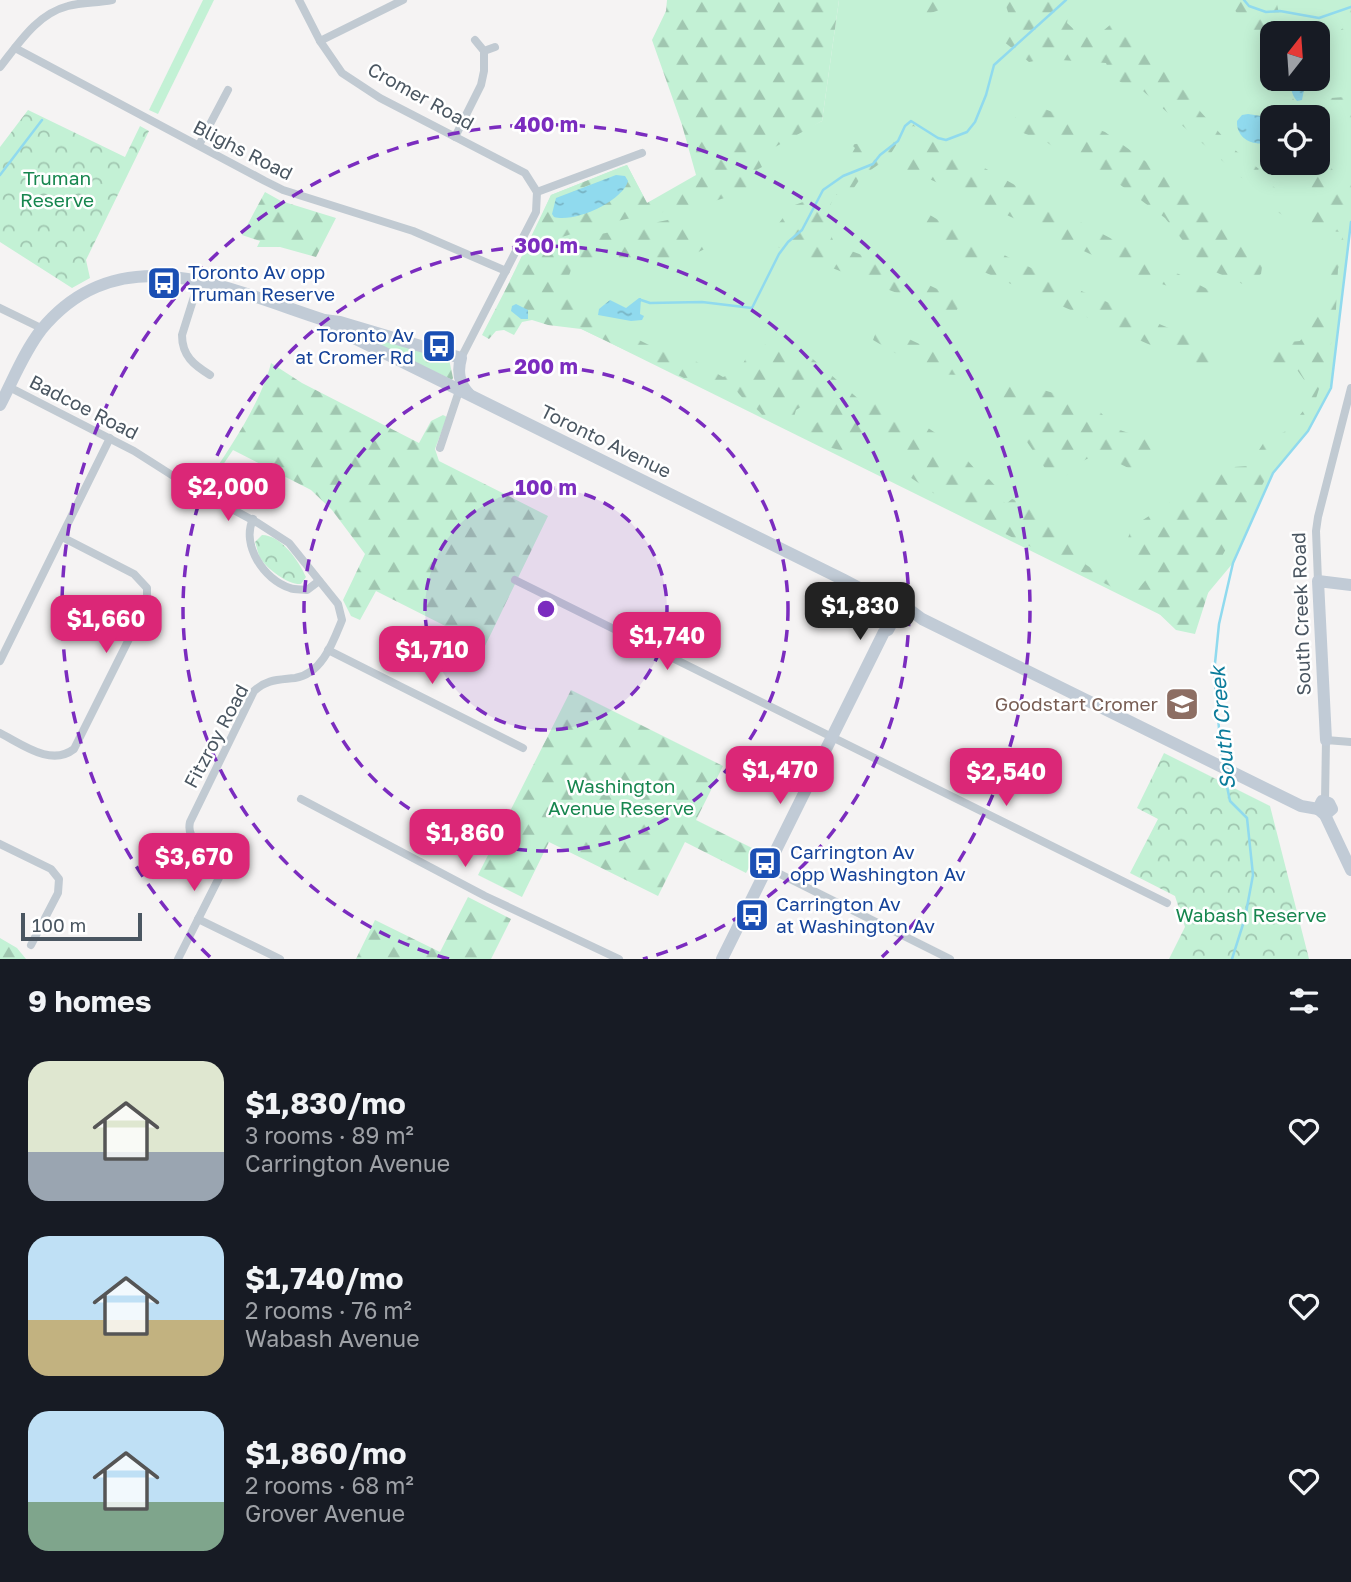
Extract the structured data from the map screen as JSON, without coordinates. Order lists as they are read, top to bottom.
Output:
{
  "streets": {
    "street": [
      "Cromer Road",
      "Blighs Road",
      "Badcoe Road",
      "Toronto Avenue",
      "South Creek Road",
      "Fitzroy Road"
    ]
  },
  "crossings": [
    ["Badcoe Road", "Toronto Avenue"],
    ["Badcoe Road", "Fitzroy Road"],
    ["Toronto Avenue", "South Creek Road"]
  ],
  "water": ["South Creek"],
  "parks": ["Truman Reserve", "Washington Avenue Reserve", "Wabash Reserve"],
  "places": {
    "bus stop": [
      "Toronto Av opp Truman Reserve",
      "Toronto Av at Cromer Rd",
      "Carrington Av opp Washington Av",
      "Carrington Av at Washington Av"
    ],
    "school or university": ["Goodstart Cromer"]
  },
  "scale_bar": "100 m",
  "north": "top",
  "page": {
    "price": [
      "$2,000",
      "$1,830",
      "$1,660",
      "$1,740",
      "$1,710",
      "$1,470",
      "$2,540",
      "$1,860",
      "$3,670"
    ],
    "scale": "100 m",
    "heading": "9 homes",
    "list": [
      {
        "name": "$1,830/mo",
        "note": "3 rooms · 89 m² · Carrington Avenue"
      },
      {
        "name": "$1,740/mo",
        "note": "2 rooms · 76 m² · Wabash Avenue"
      },
      {
        "name": "$1,860/mo",
        "note": "2 rooms · 68 m² · Grover Avenue"
      }
    ]
  },
  "rings": [
    "400 m",
    "300 m",
    "200 m",
    "100 m"
  ]
}
